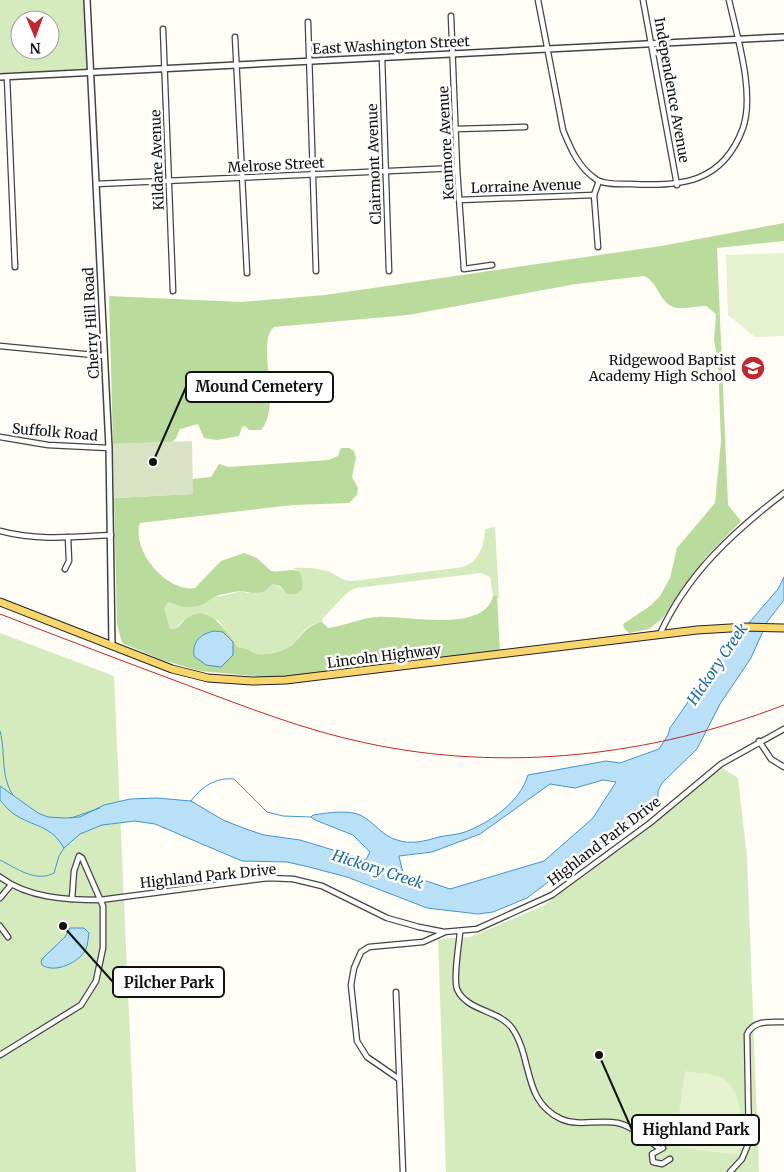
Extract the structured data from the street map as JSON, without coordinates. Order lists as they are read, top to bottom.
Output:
{
  "streets": {
    "main road": ["Lincoln Highway"],
    "street": [
      "East Washington Street",
      "Independence Avenue",
      "Kenmore Avenue",
      "Kildare Avenue",
      "Clairmont Avenue",
      "Melrose Street",
      "Lorraine Avenue",
      "Cherry Hill Road",
      "Suffolk Road",
      "Highland Park Drive"
    ]
  },
  "crossings": [
    ["East Washington Street", "Independence Avenue"],
    ["East Washington Street", "Kenmore Avenue"],
    ["East Washington Street", "Kildare Avenue"],
    ["East Washington Street", "Clairmont Avenue"],
    ["East Washington Street", "Cherry Hill Road"],
    ["Kenmore Avenue", "Melrose Street"],
    ["Kenmore Avenue", "Lorraine Avenue"],
    ["Kildare Avenue", "Melrose Street"],
    ["Clairmont Avenue", "Melrose Street"],
    ["Melrose Street", "Cherry Hill Road"],
    ["Cherry Hill Road", "Suffolk Road"],
    ["Cherry Hill Road", "Lincoln Highway"]
  ],
  "water": ["Hickory Creek"],
  "places": {
    "school or university": ["Ridgewood Baptist Academy High School"],
    "other": ["Mound Cemetery", "Pilcher Park", "Highland Park"]
  },
  "north": "bottom"
}
